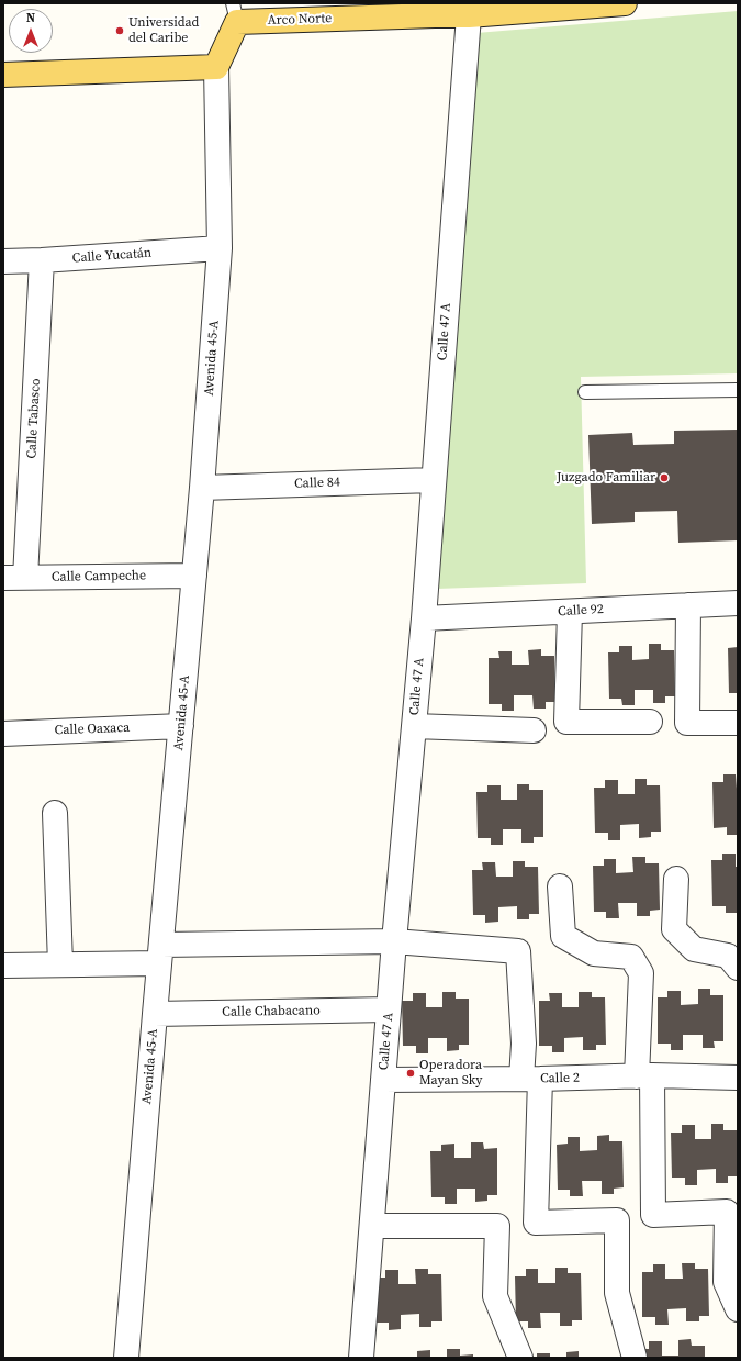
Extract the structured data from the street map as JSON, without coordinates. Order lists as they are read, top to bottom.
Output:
{
  "streets": {
    "main road": ["Arco Norte"],
    "street": [
      "Calle Yucatán",
      "Calle 47 A",
      "Avenida 45-A",
      "Calle Tabasco",
      "Calle 84",
      "Calle Campeche",
      "Calle 92",
      "Calle Oaxaca",
      "Calle Chabacano",
      "Calle 2"
    ]
  },
  "crossings": [
    ["Arco Norte", "Calle 47 A"],
    ["Arco Norte", "Avenida 45-A"],
    ["Calle Yucatán", "Avenida 45-A"],
    ["Calle Yucatán", "Calle Tabasco"],
    ["Calle 47 A", "Calle 84"],
    ["Calle 47 A", "Calle 92"],
    ["Calle 47 A", "Calle Chabacano"],
    ["Calle 47 A", "Calle 2"],
    ["Avenida 45-A", "Calle 84"],
    ["Avenida 45-A", "Calle Campeche"],
    ["Avenida 45-A", "Calle Oaxaca"],
    ["Avenida 45-A", "Calle Chabacano"],
    ["Calle Tabasco", "Calle Campeche"]
  ],
  "places": ["Universidad del Caribe", "Juzgado Familiar", "Operadora Mayan Sky"],
  "north": "top"
}
